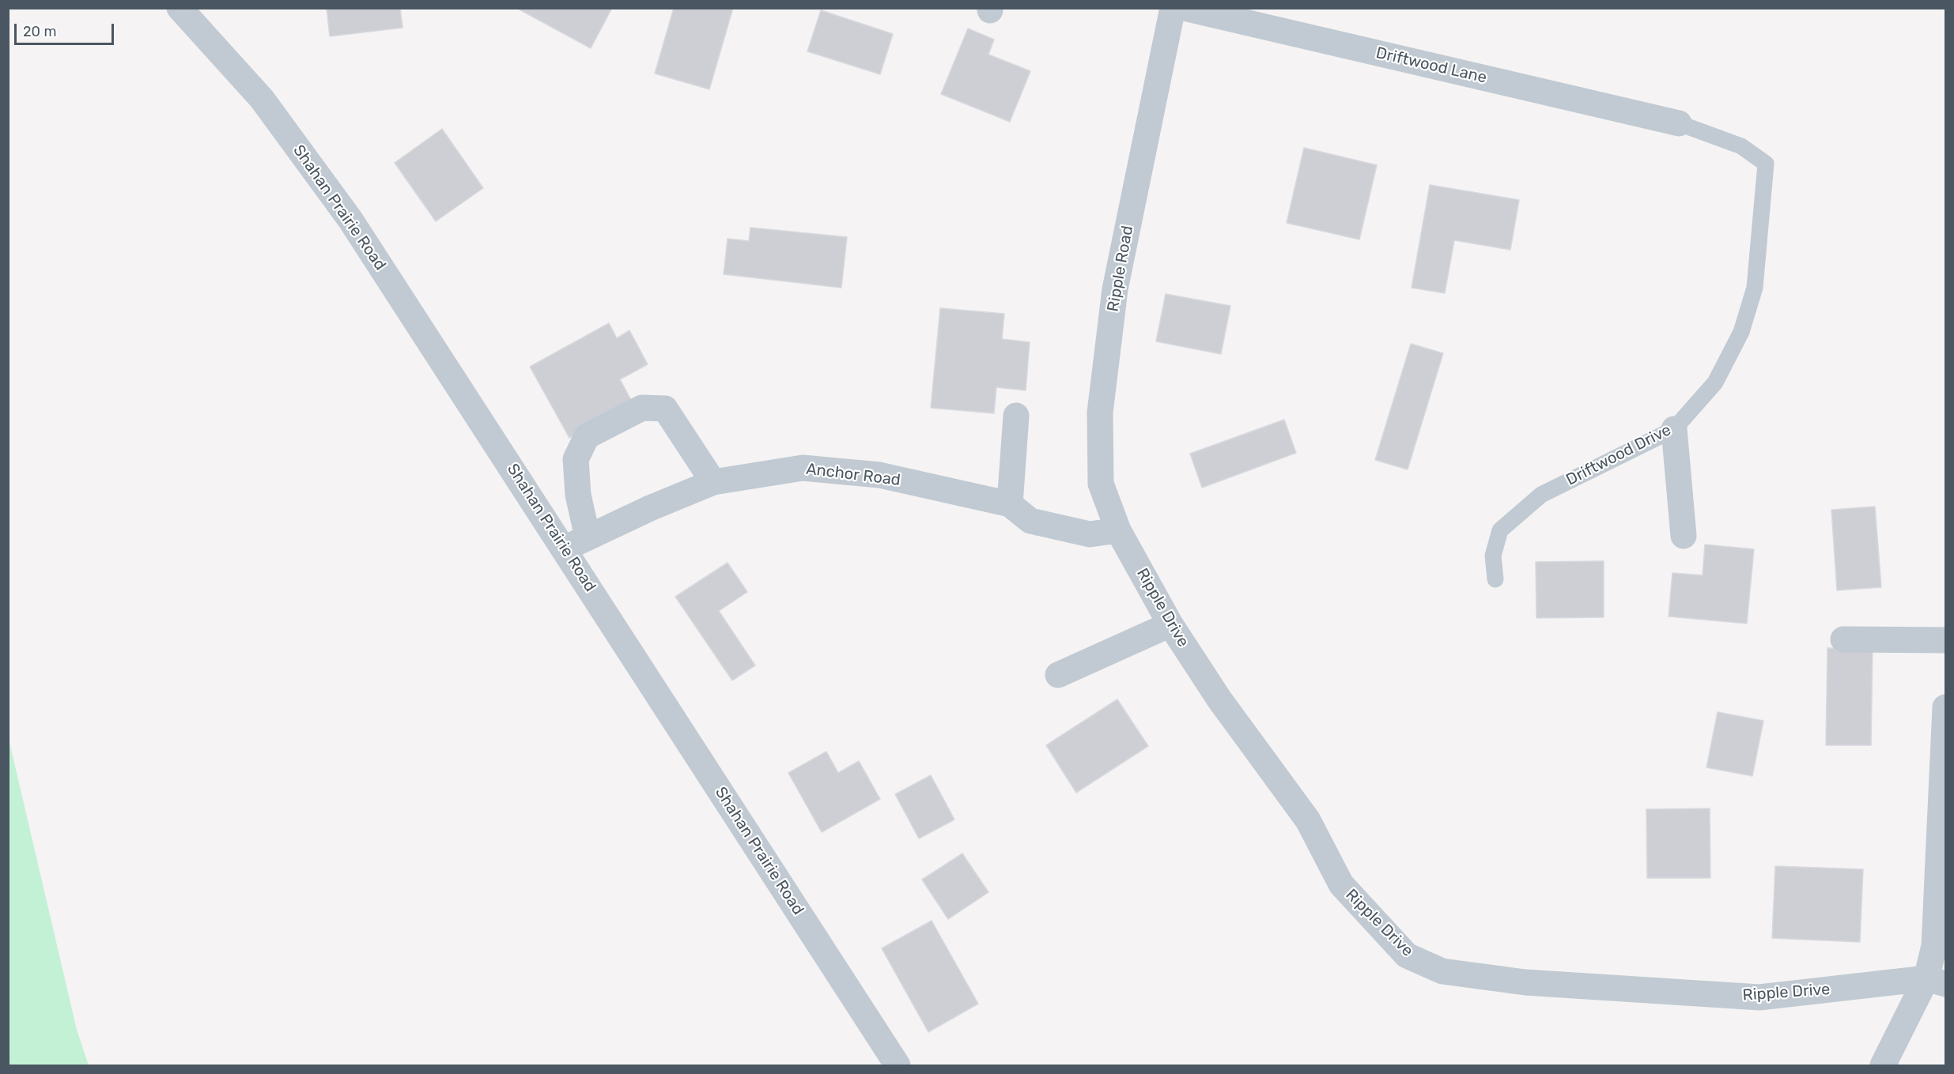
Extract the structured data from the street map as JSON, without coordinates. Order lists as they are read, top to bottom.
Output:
{
  "streets": {
    "street": [
      "Driftwood Lane",
      "Shahan Prairie Road",
      "Ripple Road",
      "Anchor Road",
      "Ripple Drive"
    ],
    "lane": ["Driftwood Drive"]
  },
  "crossings": [
    ["Driftwood Lane", "Driftwood Drive"],
    ["Shahan Prairie Road", "Anchor Road"],
    ["Ripple Road", "Anchor Road"],
    ["Ripple Road", "Ripple Drive"],
    ["Anchor Road", "Ripple Drive"]
  ],
  "scale_bar": "20 m"
}
